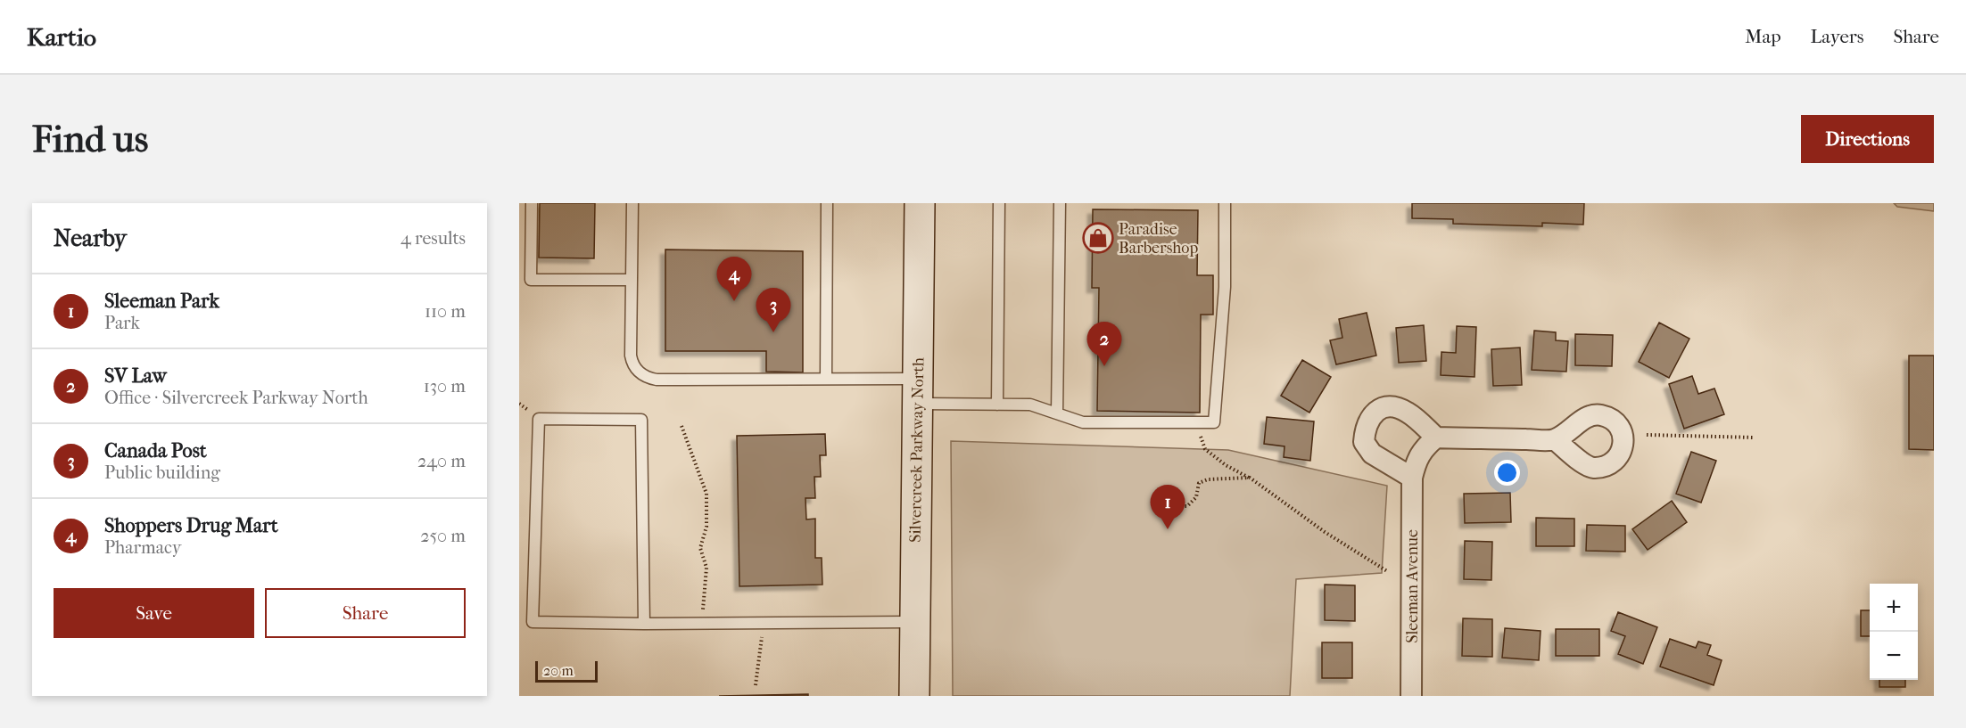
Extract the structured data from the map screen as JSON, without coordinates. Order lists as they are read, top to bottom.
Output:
{
  "streets": {
    "main road": ["Silvercreek Parkway North"],
    "street": ["Sleeman Avenue"]
  },
  "places": {
    "shop": ["Paradise Barbershop"]
  },
  "scale_bar": "20 m",
  "page": {
    "header": "Kartio",
    "nav": ["Map", "Layers", "Share"],
    "buttons": [
      "Directions",
      ["Save", "Share"]
    ],
    "title": "Find us",
    "heading": ["Nearby", "4 results"],
    "pins": [
      "4",
      "3",
      "2",
      "1"
    ],
    "list": [
      {
        "mark": "1",
        "name": "Sleeman Park",
        "note": "Park",
        "value": "110 m"
      },
      {
        "mark": "2",
        "name": "SV Law",
        "note": "Office · Silvercreek Parkway North",
        "value": "130 m"
      },
      {
        "mark": "3",
        "name": "Canada Post",
        "note": "Public building",
        "value": "240 m"
      },
      {
        "mark": "4",
        "name": "Shoppers Drug Mart",
        "note": "Pharmacy",
        "value": "250 m"
      }
    ],
    "map_buttons": ["+", "−"],
    "scale": "20 m"
  }
}
